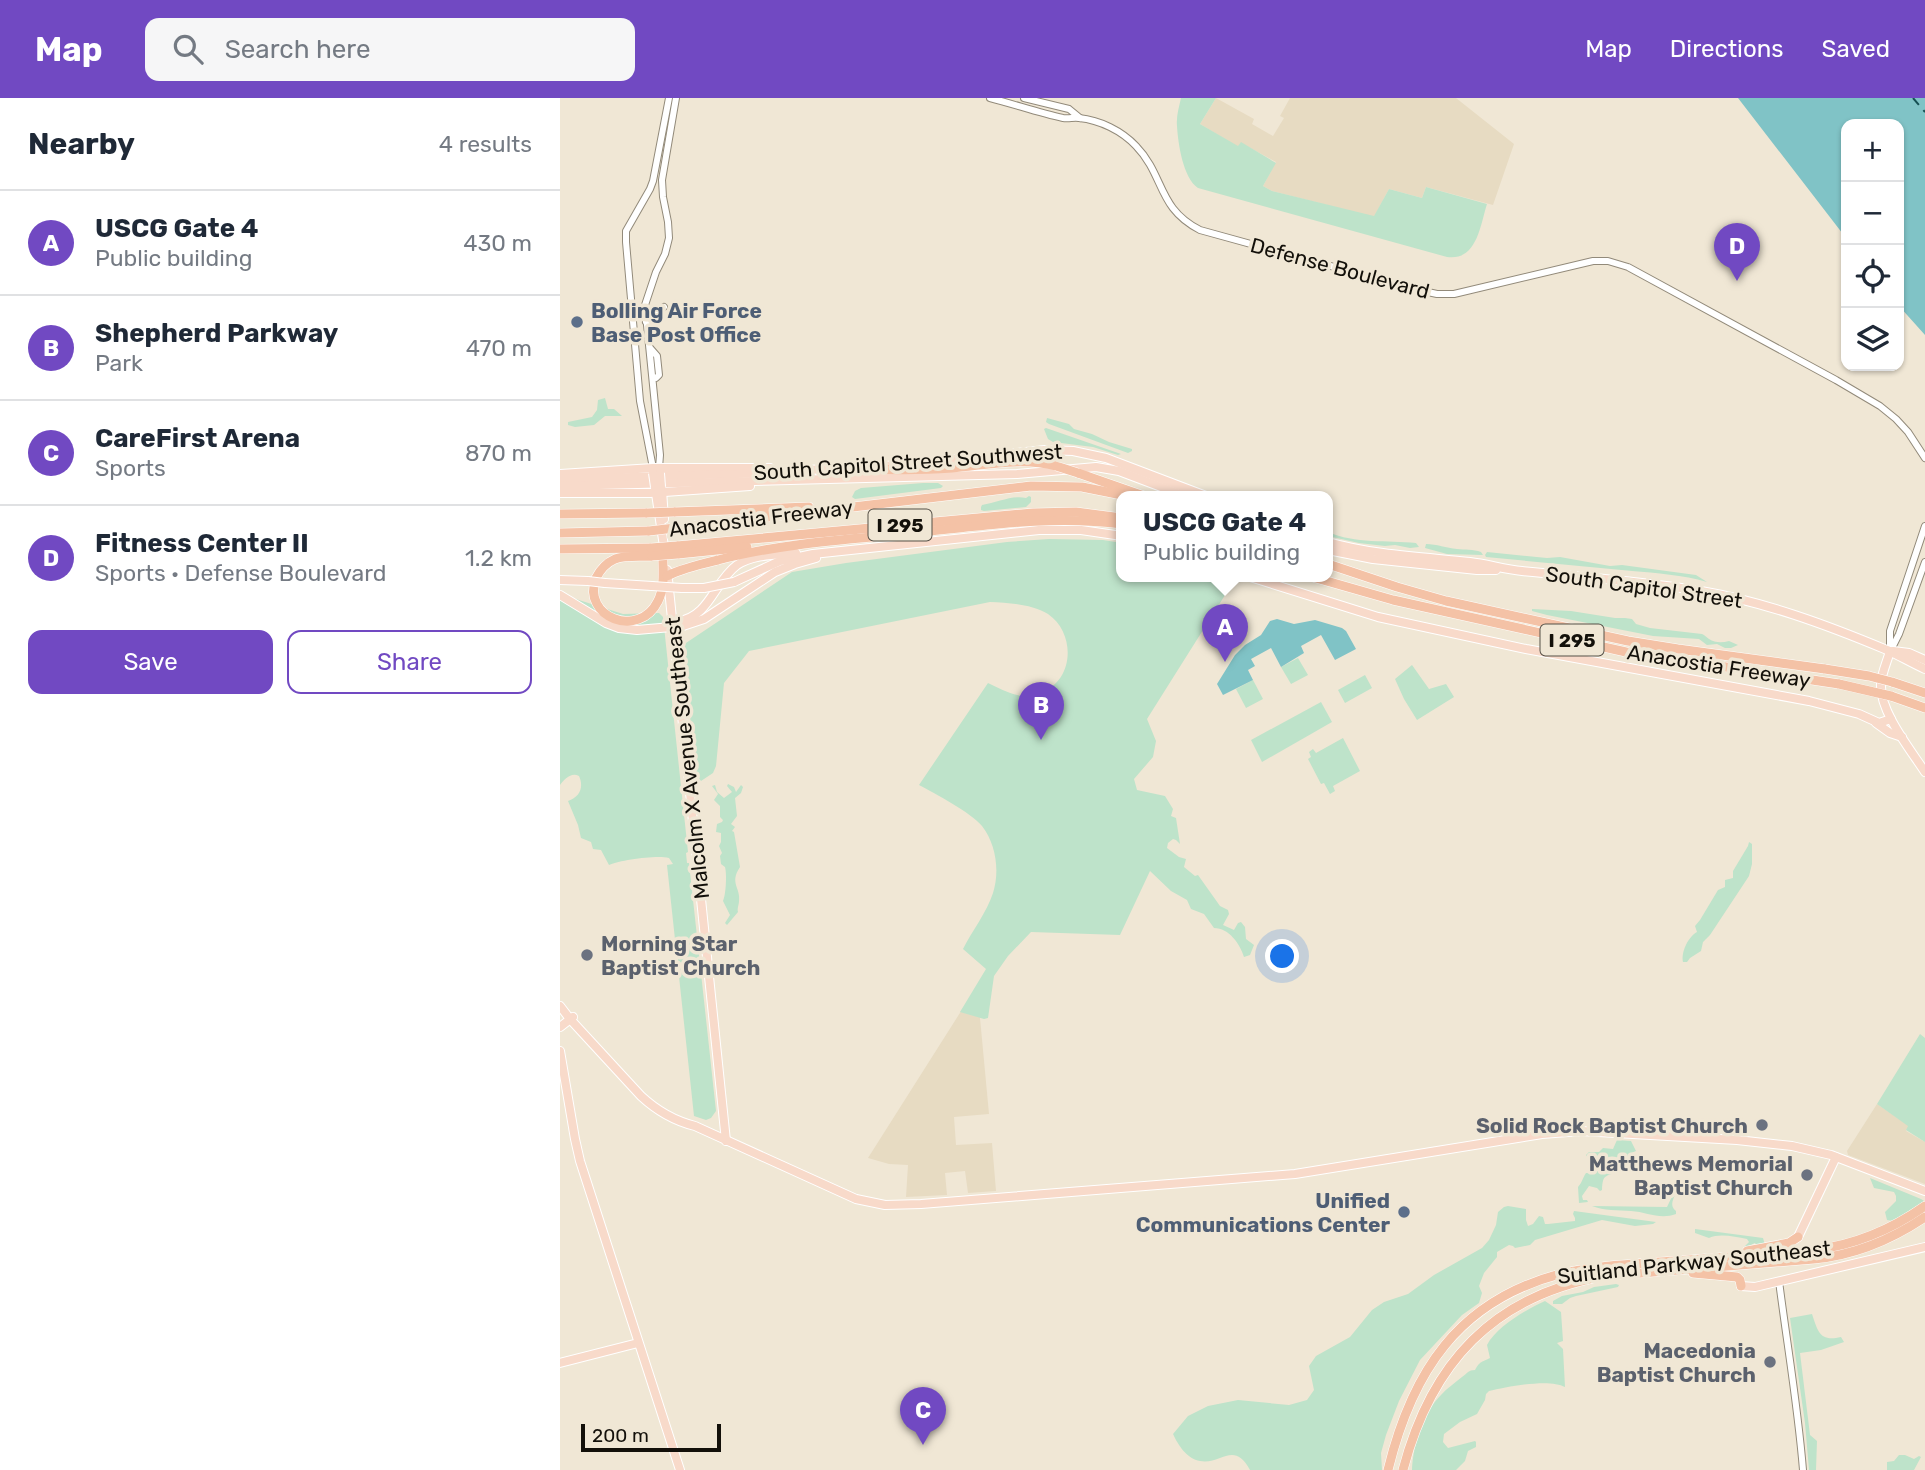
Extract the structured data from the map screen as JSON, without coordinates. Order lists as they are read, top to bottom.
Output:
{
  "streets": {
    "highway": ["Anacostia Freeway", "I 295", "Suitland Parkway Southeast"],
    "main road": ["South Capitol Street Southwest", "South Capitol Street", "Malcolm X Avenue Southeast"],
    "street": ["Defense Boulevard"]
  },
  "places": [
    "Bolling Air Force Base Post Office",
    "Morning Star Baptist Church",
    "Solid Rock Baptist Church",
    "Matthews Memorial Baptist Church",
    "Unified Communications Center",
    "Macedonia Baptist Church"
  ],
  "scale_bar": "200 m",
  "page": {
    "header": "Map",
    "search": "Search here",
    "nav": ["Map", "Directions", "Saved"],
    "heading": ["Nearby", "4 results"],
    "map_buttons": ["+", "−"],
    "list": [
      {
        "mark": "A",
        "name": "USCG Gate 4",
        "note": "Public building",
        "value": "430 m"
      },
      {
        "mark": "B",
        "name": "Shepherd Parkway",
        "note": "Park",
        "value": "470 m"
      },
      {
        "mark": "C",
        "name": "CareFirst Arena",
        "note": "Sports",
        "value": "870 m"
      },
      {
        "mark": "D",
        "name": "Fitness Center II",
        "note": "Sports · Defense Boulevard",
        "value": "1.2 km"
      }
    ],
    "pins": [
      "D",
      "A",
      "B",
      "C"
    ],
    "popup": ["USCG Gate 4", "Public building"],
    "buttons": ["Save", "Share"],
    "scale": "200 m"
  }
}
